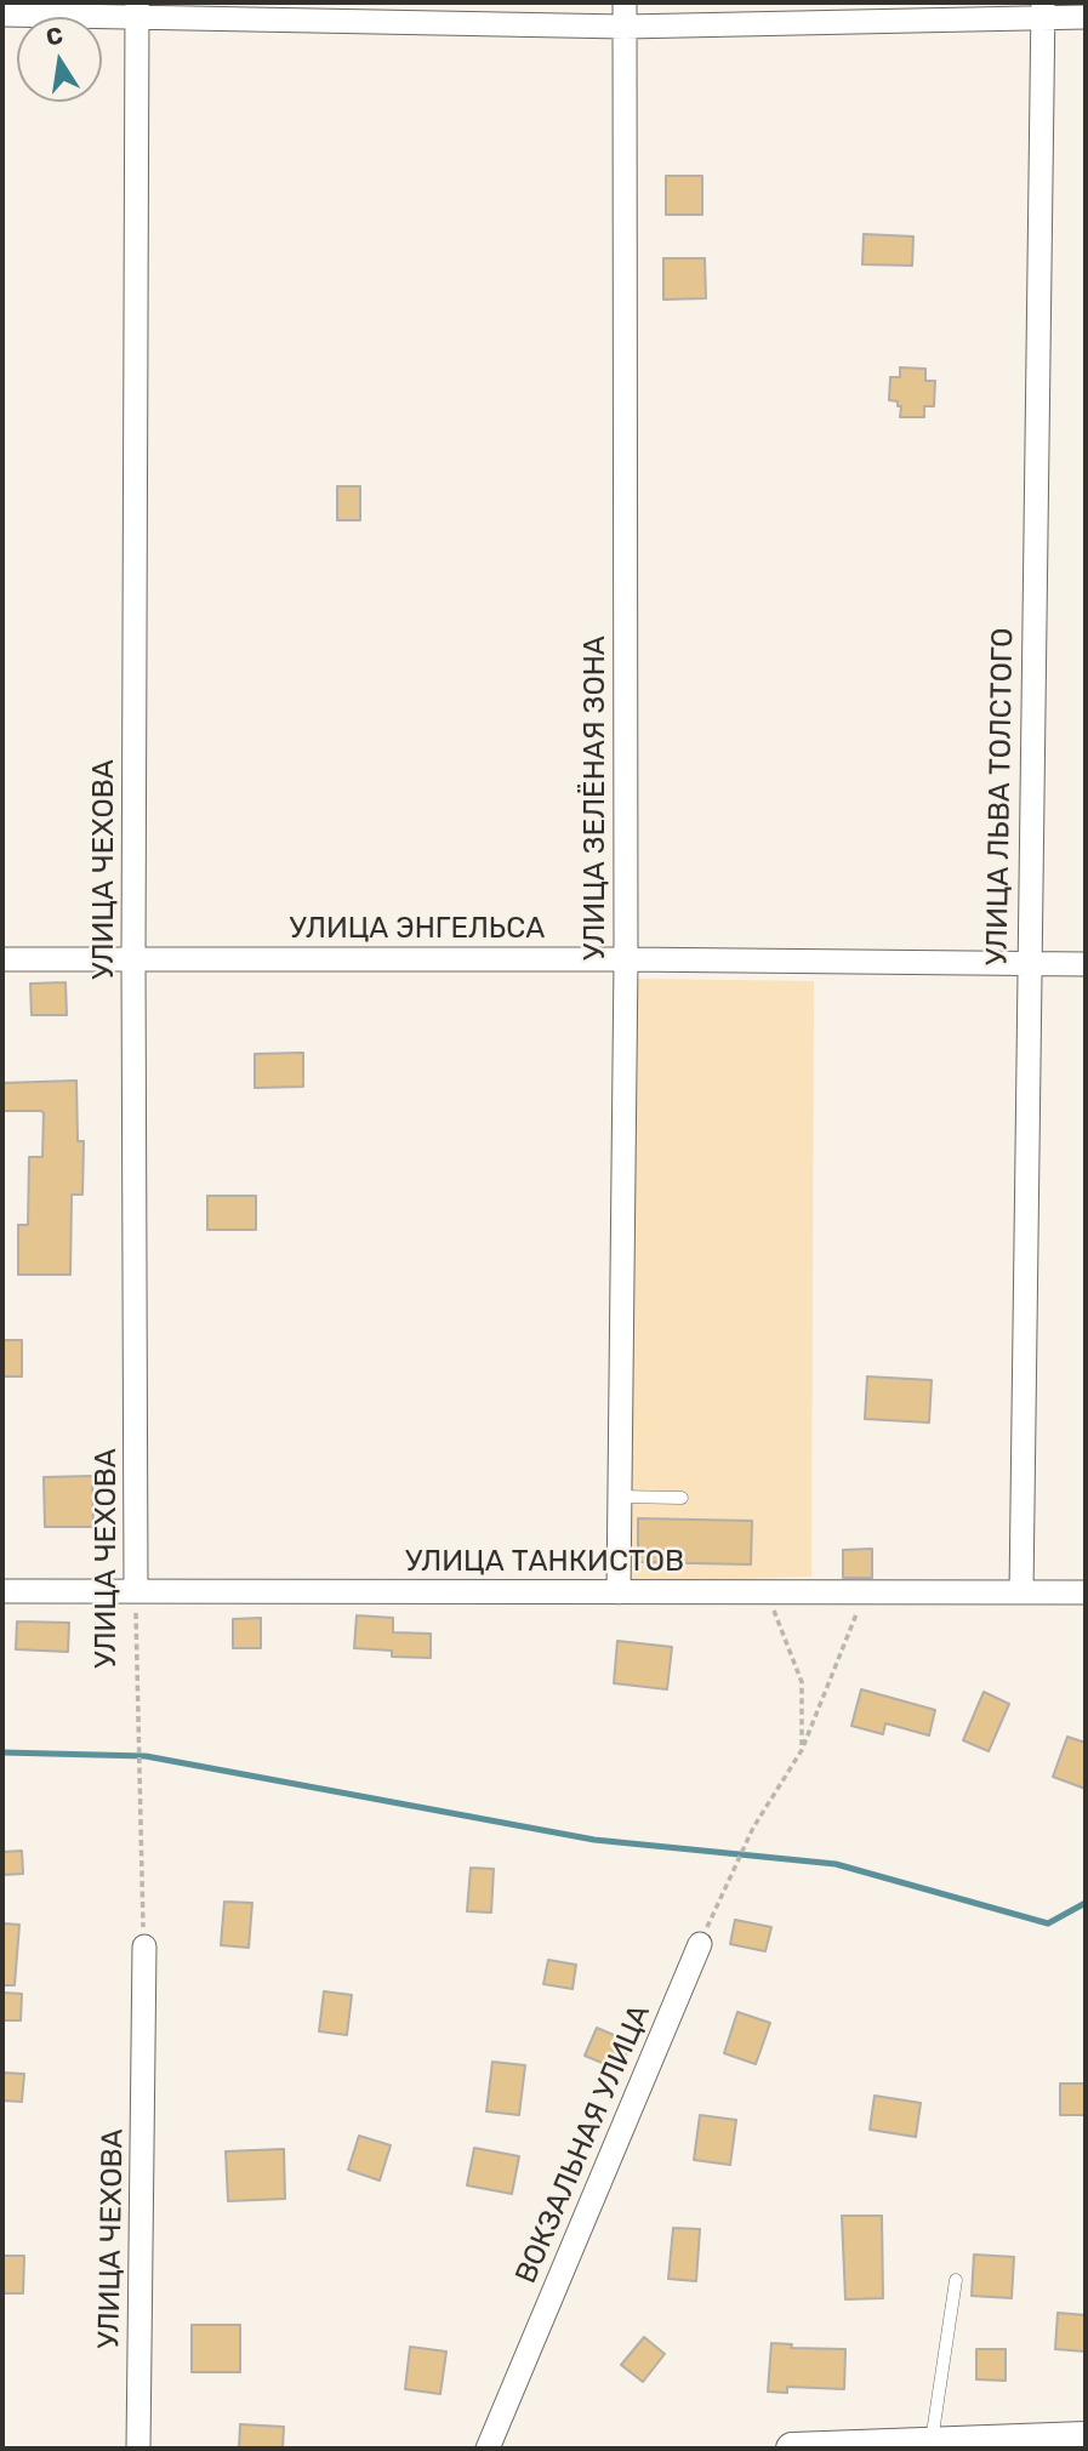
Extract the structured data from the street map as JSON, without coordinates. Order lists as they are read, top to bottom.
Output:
{
  "streets": {
    "street": [
      "УЛИЦА ЛЬВА ТОЛСТОГО",
      "УЛИЦА ЗЕЛЁНАЯ ЗОНА",
      "УЛИЦА ЧЕХОВА",
      "УЛИЦА ЭНГЕЛЬСА",
      "УЛИЦА ТАНКИСТОВ",
      "ВОКЗАЛЬНАЯ УЛИЦА"
    ]
  },
  "crossings": [
    ["УЛИЦА ЛЬВА ТОЛСТОГО", "УЛИЦА ЭНГЕЛЬСА"],
    ["УЛИЦА ЛЬВА ТОЛСТОГО", "УЛИЦА ТАНКИСТОВ"],
    ["УЛИЦА ЗЕЛЁНАЯ ЗОНА", "УЛИЦА ЭНГЕЛЬСА"],
    ["УЛИЦА ЗЕЛЁНАЯ ЗОНА", "УЛИЦА ТАНКИСТОВ"],
    ["УЛИЦА ЧЕХОВА", "УЛИЦА ЭНГЕЛЬСА"],
    ["УЛИЦА ЧЕХОВА", "УЛИЦА ТАНКИСТОВ"]
  ],
  "north": "top"
}
